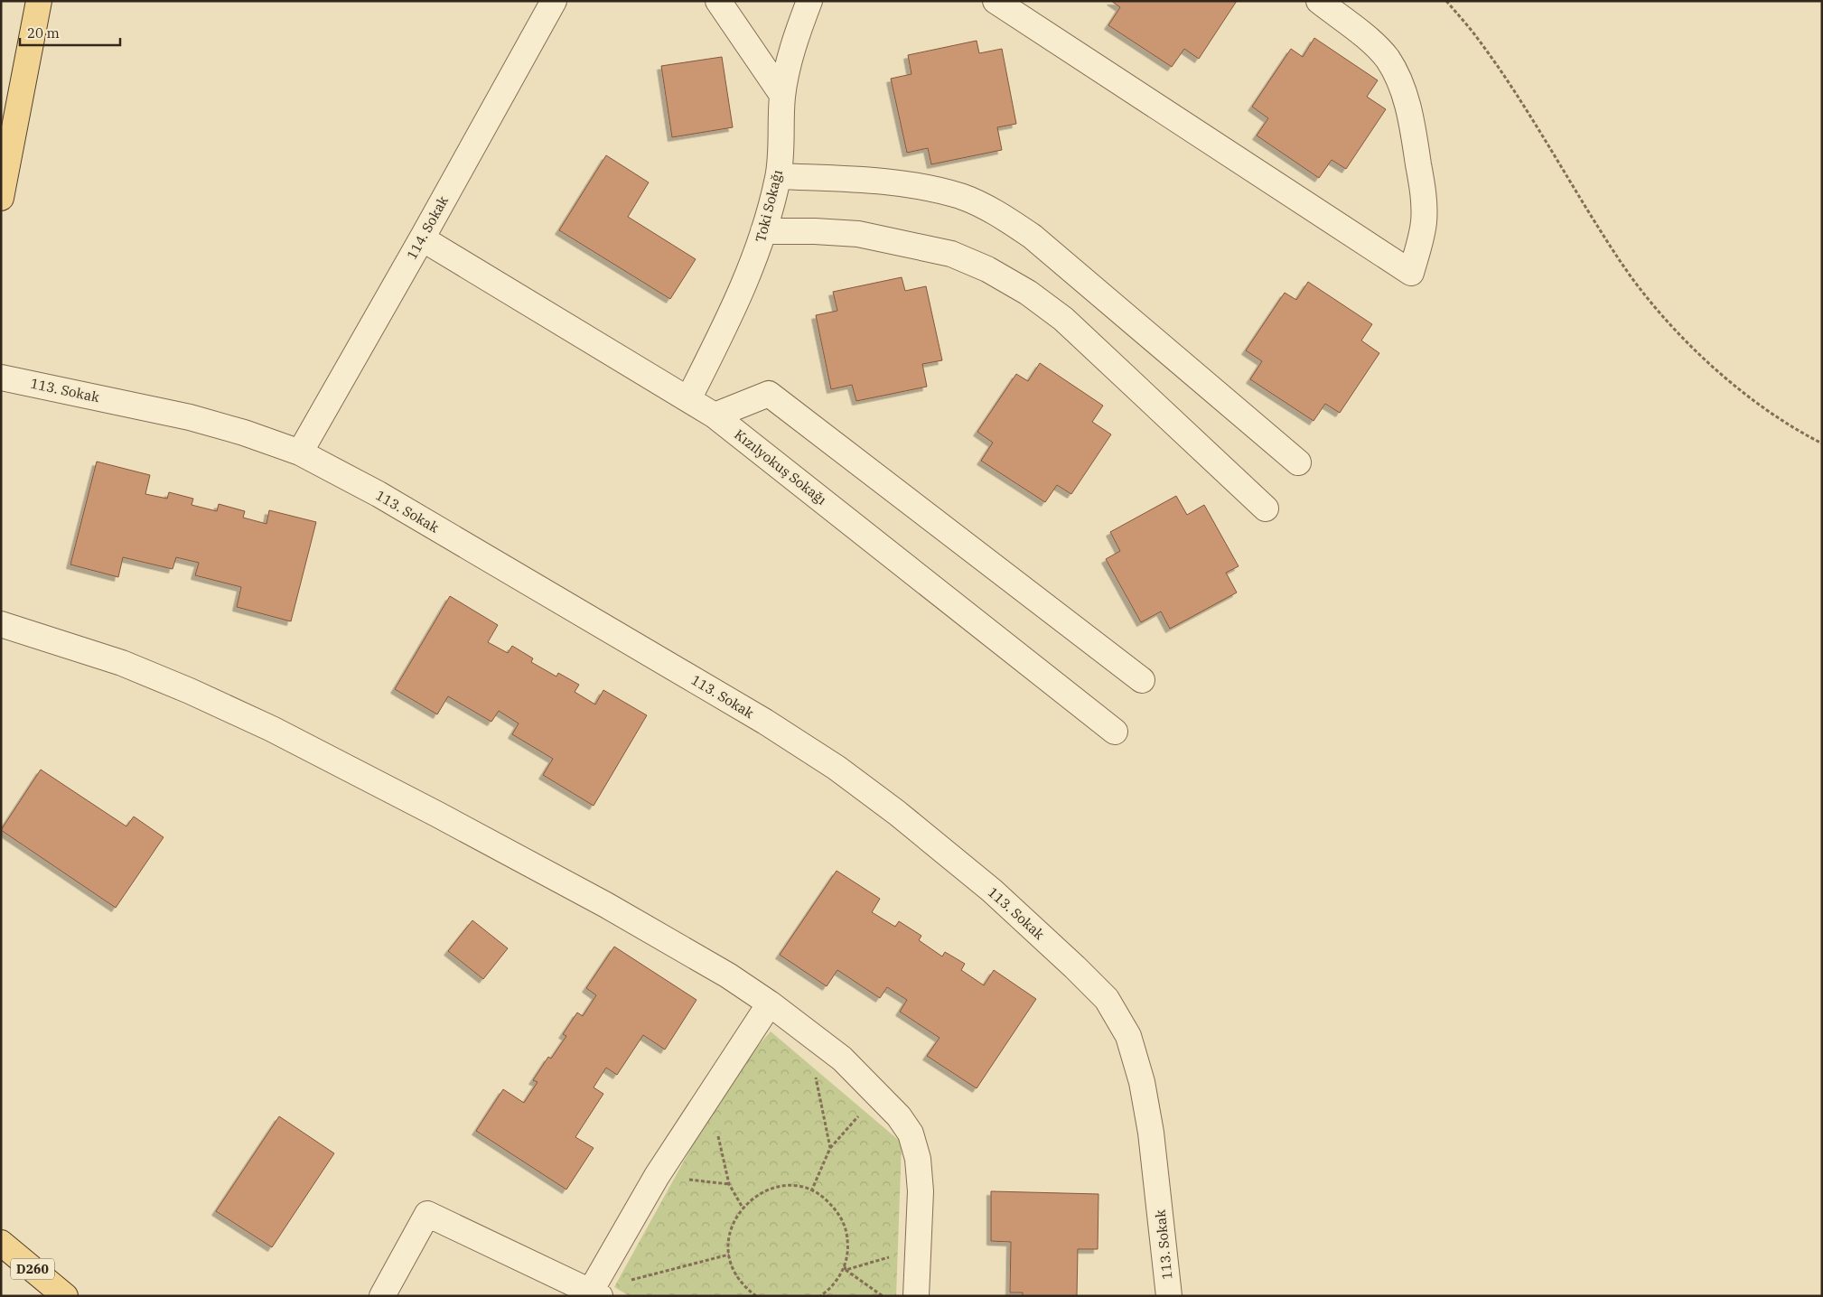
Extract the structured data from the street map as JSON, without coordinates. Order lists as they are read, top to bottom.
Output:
{
  "streets": {
    "main road": ["D260"],
    "street": [
      "Toki Sokağı",
      "114. Sokak",
      "113. Sokak",
      "Kızılyokuş Sokağı"
    ]
  },
  "crossings": [
    ["Toki Sokağı", "Kızılyokuş Sokağı"],
    ["114. Sokak", "113. Sokak"],
    ["114. Sokak", "Kızılyokuş Sokağı"]
  ],
  "scale_bar": "20 m"
}
